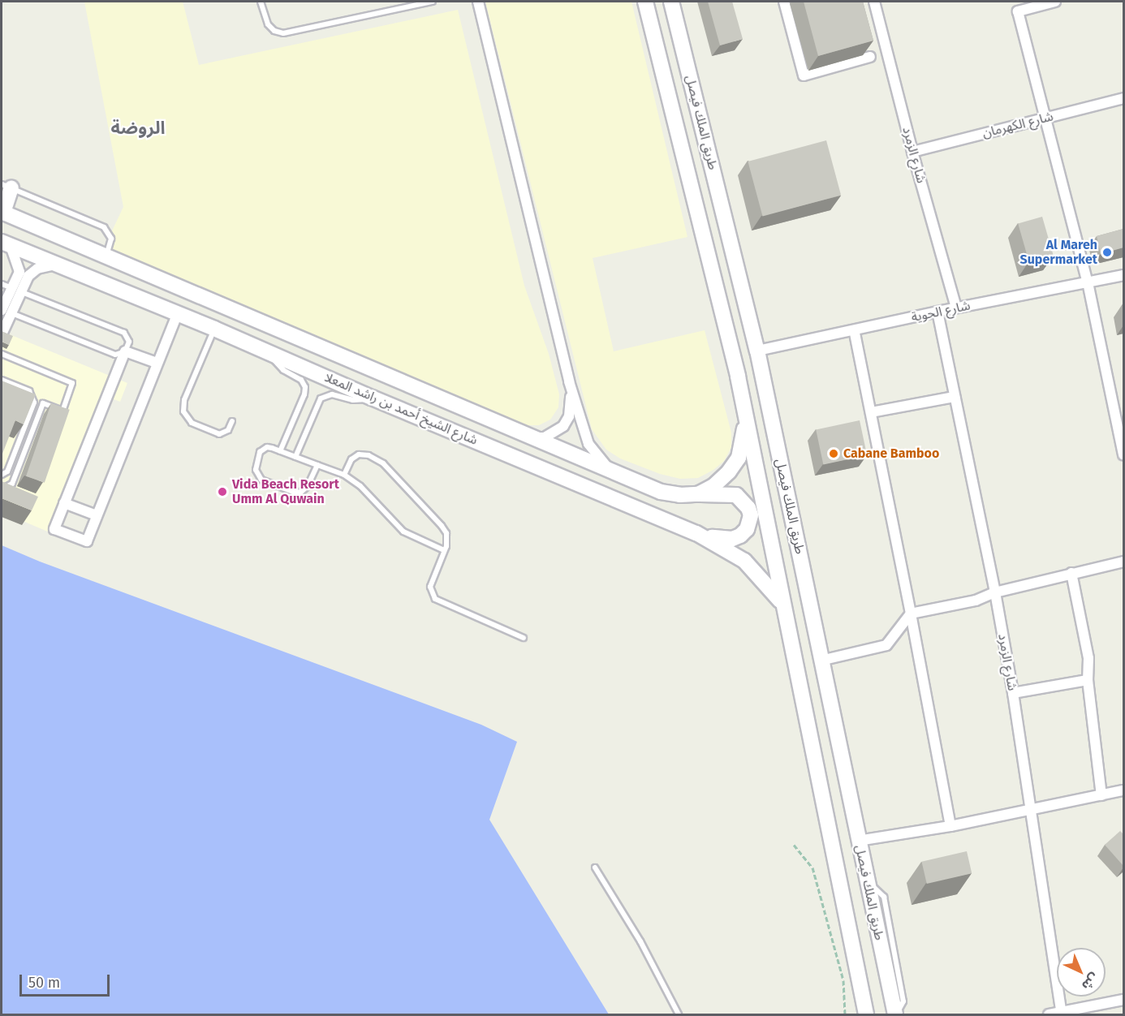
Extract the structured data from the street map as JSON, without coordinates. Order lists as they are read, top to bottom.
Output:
{
  "streets": {
    "main road": ["طريق الملك فيصل", "شارع الشيخ أحمد بن راشد المعلا"],
    "street": ["شارع الكهرمان", "شارع الزمرد", "شارع الحوية"]
  },
  "crossings": [
    ["طريق الملك فيصل", "شارع الحوية"],
    ["طريق الملك فيصل", "شارع الشيخ أحمد بن راشد المعلا"],
    ["شارع الكهرمان", "شارع الزمرد"],
    ["شارع الزمرد", "شارع الحوية"]
  ],
  "districts": ["الروضة"],
  "places": ["Al Mareh Supermarket", "Cabane Bamboo", "Vida Beach Resort Umm Al Quwain"],
  "scale_bar": "50 m",
  "north": "bottom right"
}
